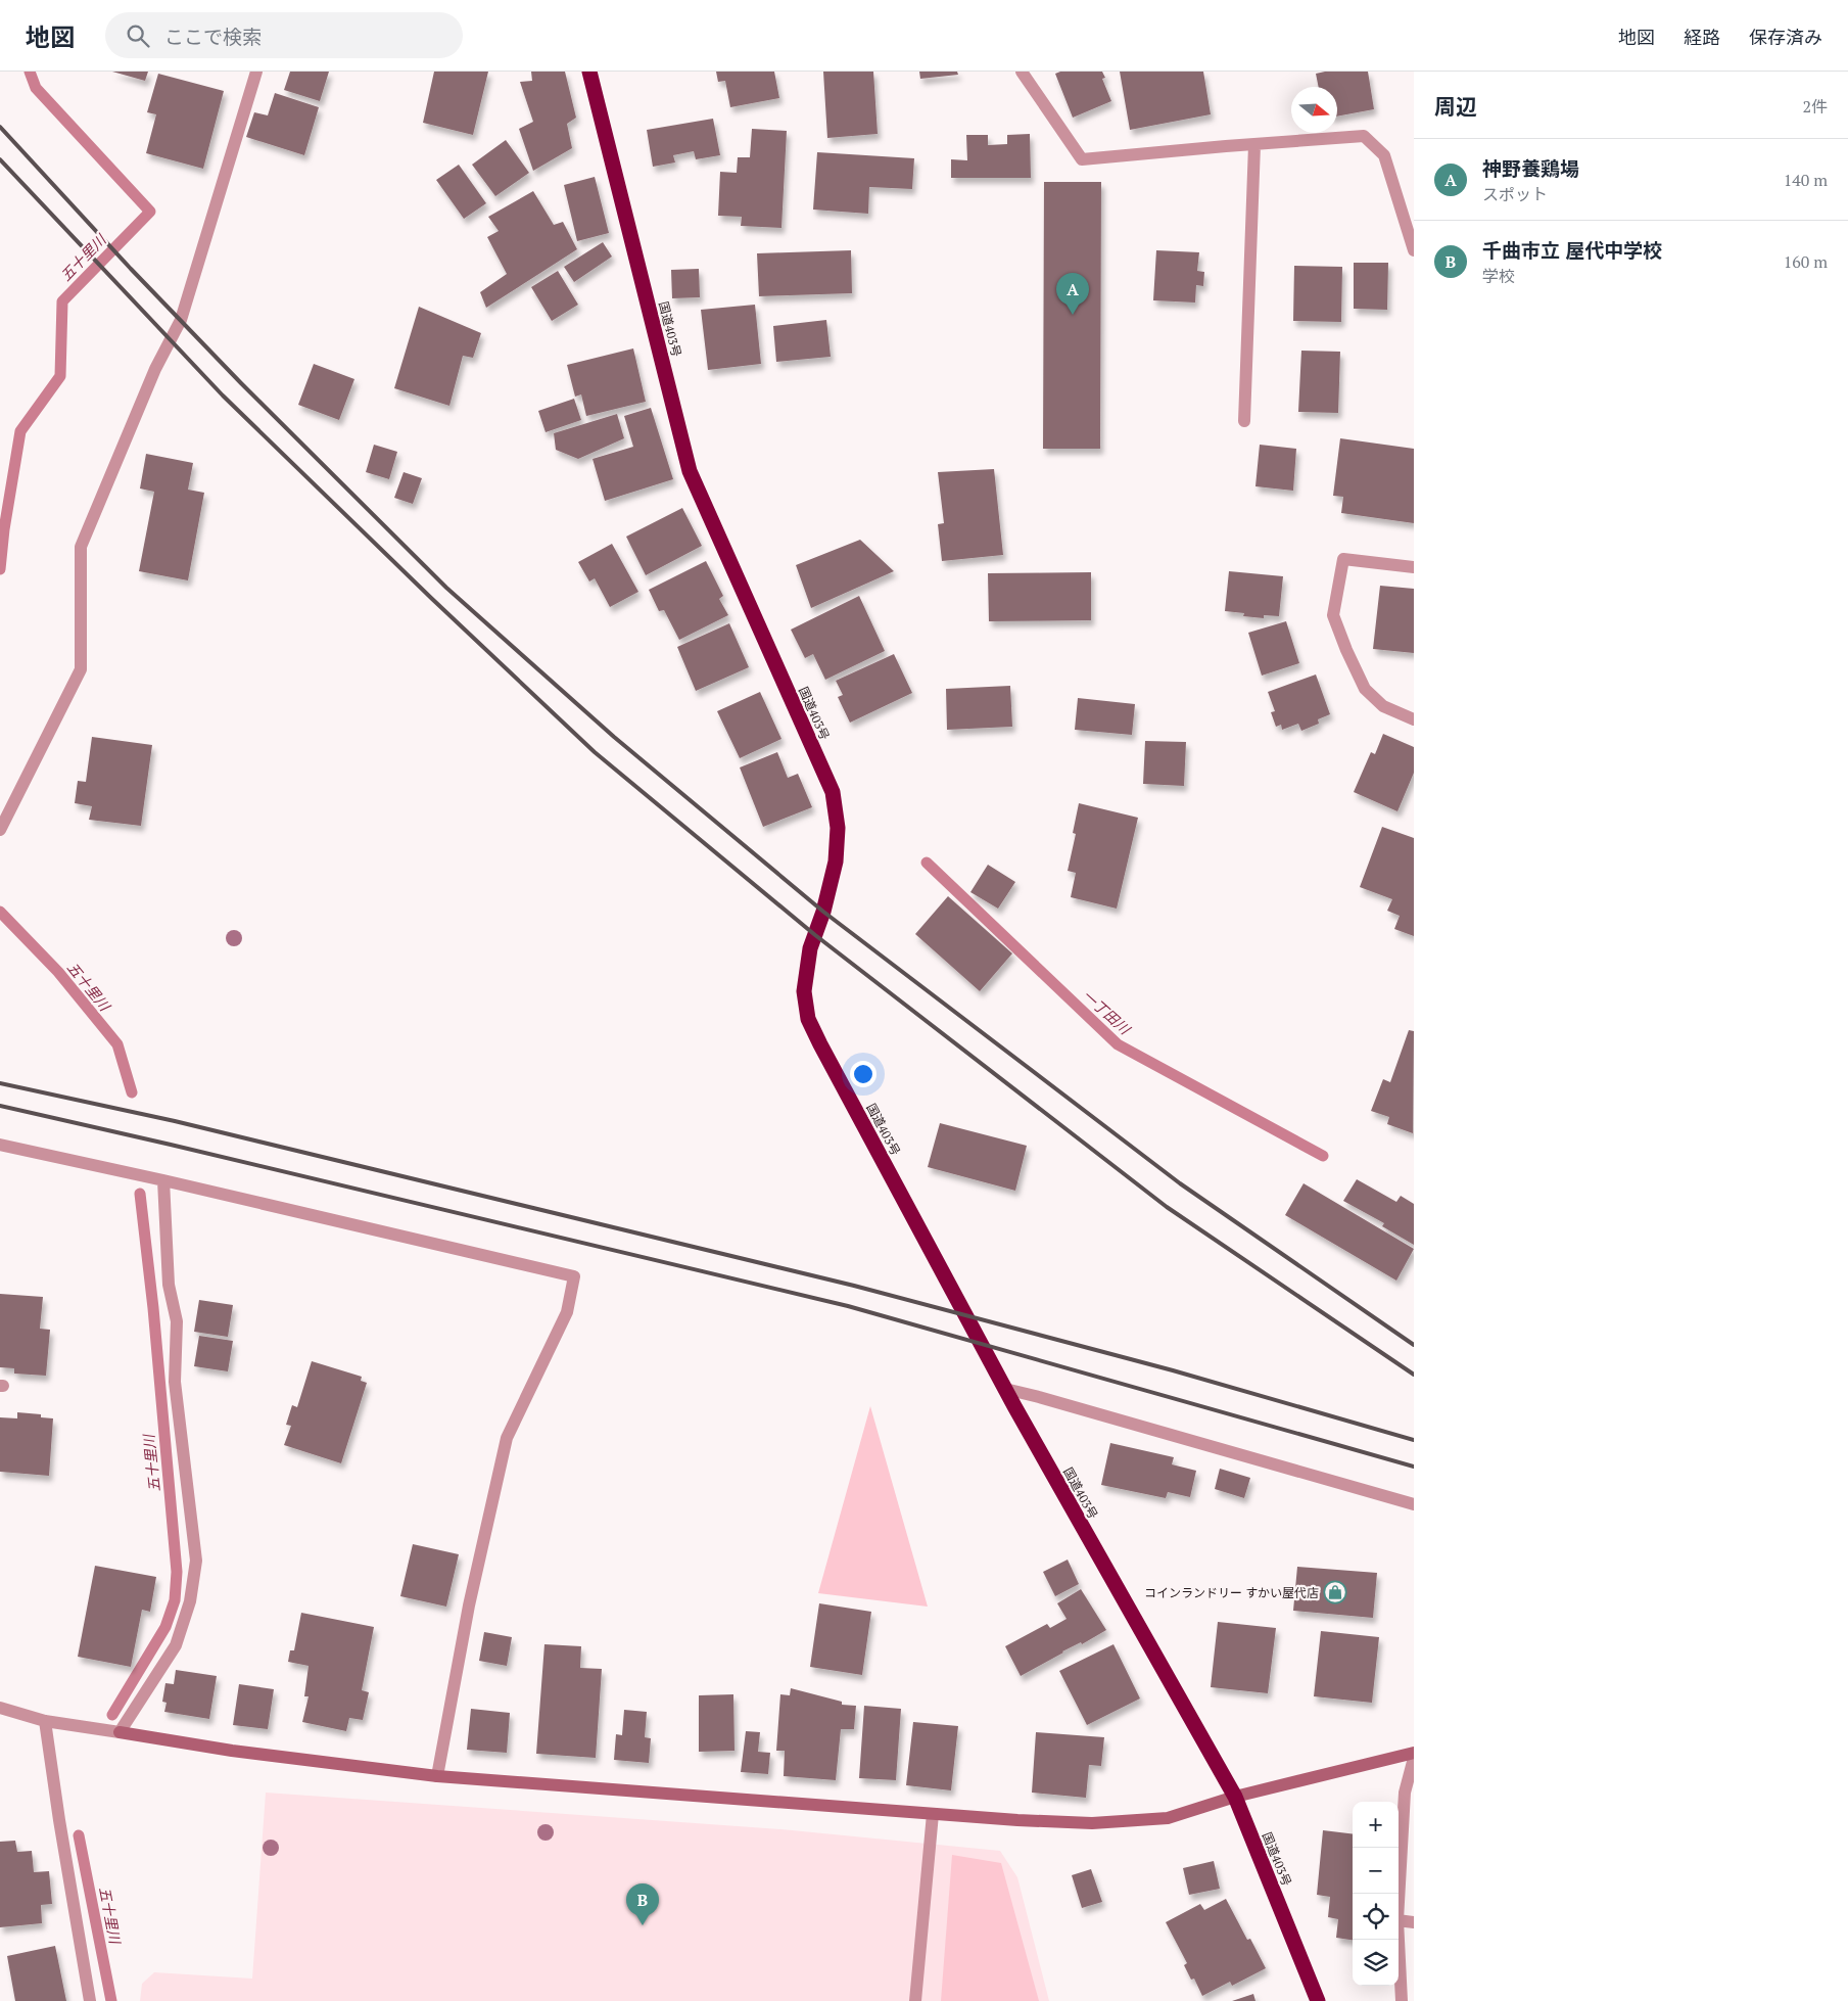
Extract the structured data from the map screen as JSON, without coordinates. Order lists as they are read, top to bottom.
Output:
{
  "streets": {
    "highway": ["国道403号"]
  },
  "water": ["五十里川", "一丁田川"],
  "places": {
    "shop": ["コインランドリー すかい屋代店"]
  },
  "north": "right",
  "page": {
    "header": "地図",
    "search": "ここで検索",
    "nav": ["地図", "経路", "保存済み"],
    "heading": ["周辺", "2件"],
    "list": [
      {
        "mark": "A",
        "name": "神野養鶏場",
        "note": "スポット",
        "value": "140 m"
      },
      {
        "mark": "B",
        "name": "千曲市立 屋代中学校",
        "note": "学校",
        "value": "160 m"
      }
    ],
    "pins": ["A", "B"],
    "map_buttons": ["+", "−"]
  }
}
